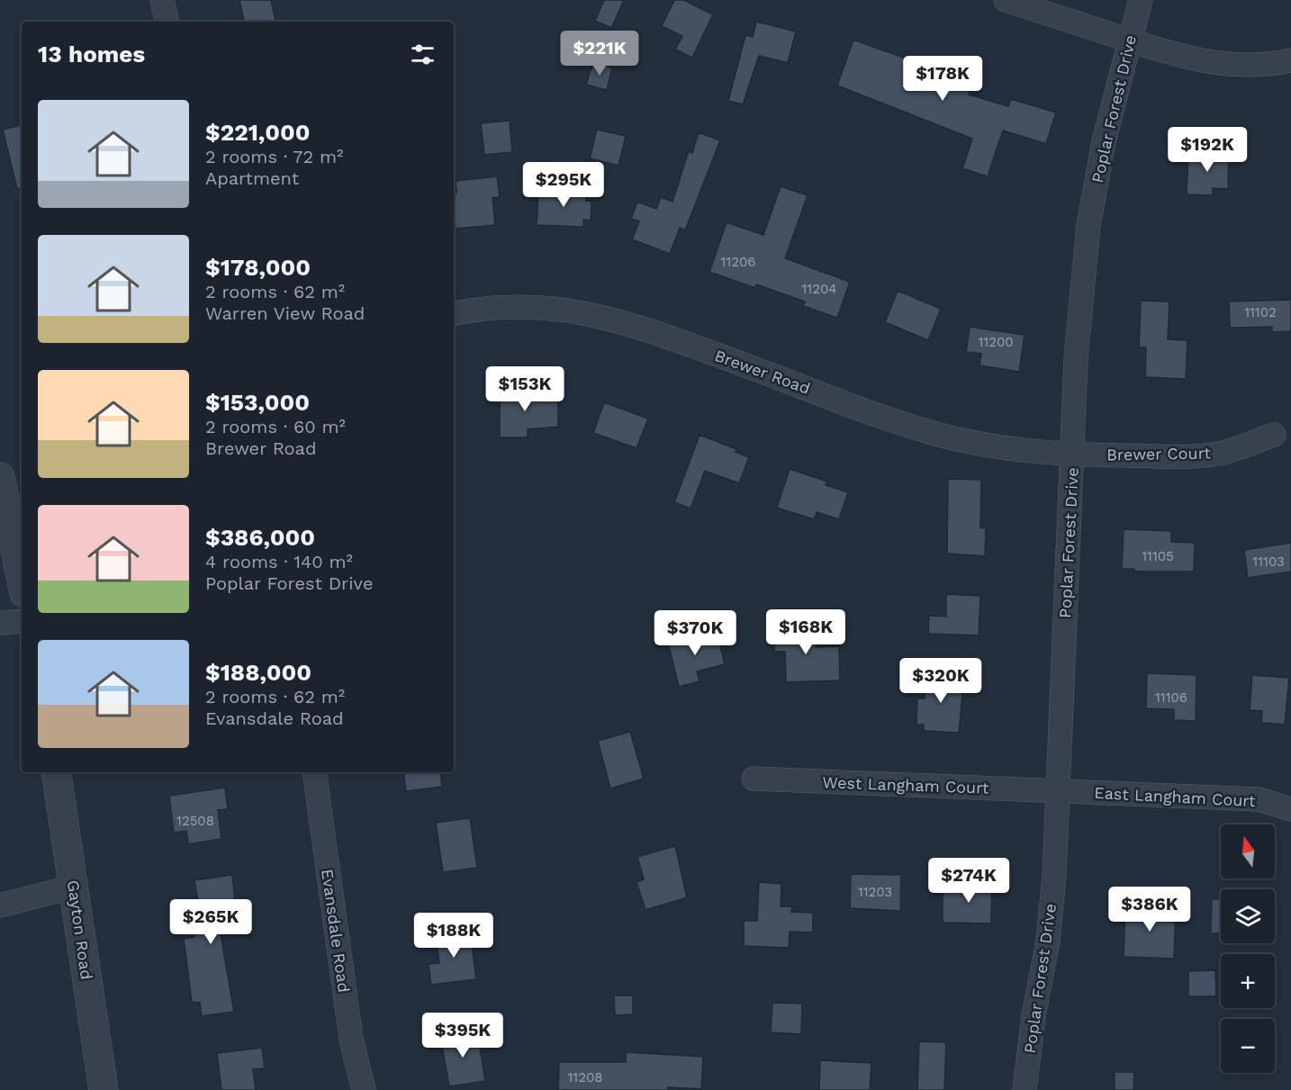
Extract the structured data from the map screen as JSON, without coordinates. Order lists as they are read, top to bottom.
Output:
{
  "streets": {
    "street": [
      "Poplar Forest Drive",
      "Brewer Road",
      "Brewer Court",
      "West Langham Court",
      "East Langham Court",
      "Gayton Road",
      "Evansdale Road"
    ]
  },
  "crossings": [
    ["Poplar Forest Drive", "Brewer Road"],
    ["Poplar Forest Drive", "Brewer Court"],
    ["Poplar Forest Drive", "West Langham Court"],
    ["Poplar Forest Drive", "East Langham Court"],
    ["Brewer Road", "Brewer Court"],
    ["West Langham Court", "East Langham Court"]
  ],
  "house_numbers": [
    "11206",
    "11204",
    "11102",
    "11200",
    "11105",
    "11103",
    "11106",
    "12508",
    "11203",
    "11208"
  ],
  "north": "top",
  "page": {
    "heading": "13 homes",
    "price": [
      "$221K",
      "$178K",
      "$192K",
      "$295K",
      "$153K",
      "$168K",
      "$370K",
      "$320K",
      "$274K",
      "$386K",
      "$265K",
      "$188K",
      "$395K"
    ],
    "list": [
      {
        "name": "$221,000",
        "note": "2 rooms · 72 m² · Apartment"
      },
      {
        "name": "$178,000",
        "note": "2 rooms · 62 m² · Warren View Road"
      },
      {
        "name": "$153,000",
        "note": "2 rooms · 60 m² · Brewer Road"
      },
      {
        "name": "$386,000",
        "note": "4 rooms · 140 m² · Poplar Forest Drive"
      },
      {
        "name": "$188,000",
        "note": "2 rooms · 62 m² · Evansdale Road"
      }
    ],
    "map_buttons": ["+", "−"]
  }
}
